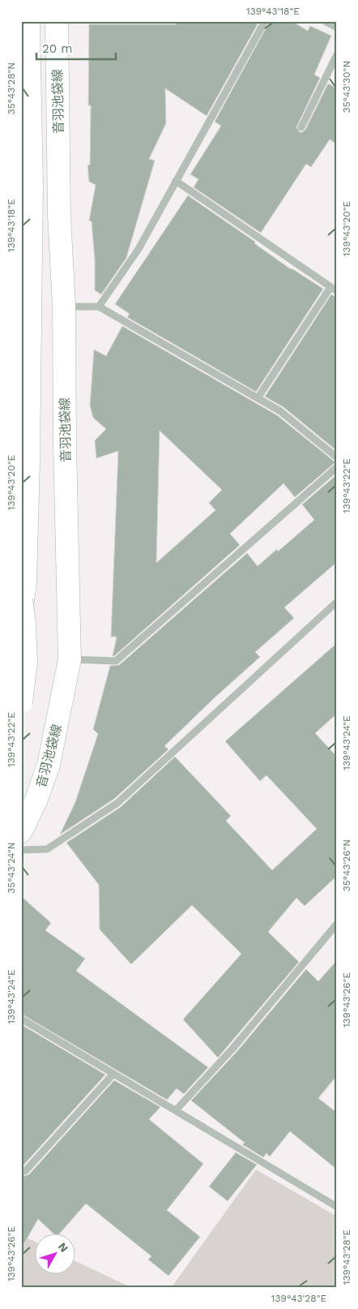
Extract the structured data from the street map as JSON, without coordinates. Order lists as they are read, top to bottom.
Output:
{
  "streets": {
    "main road": ["音羽池袋線"]
  },
  "scale_bar": "20 m",
  "north": "top right",
  "coordinates": [
    "139°43'18\"E",
    "35°43'30\"N",
    "35°43'28\"N",
    "139°43'20\"E",
    "139°43'22\"E",
    "139°43'24\"E",
    "35°43'26\"N",
    "35°43'24\"N",
    "139°43'26\"E",
    "139°43'28\"E"
  ]
}
